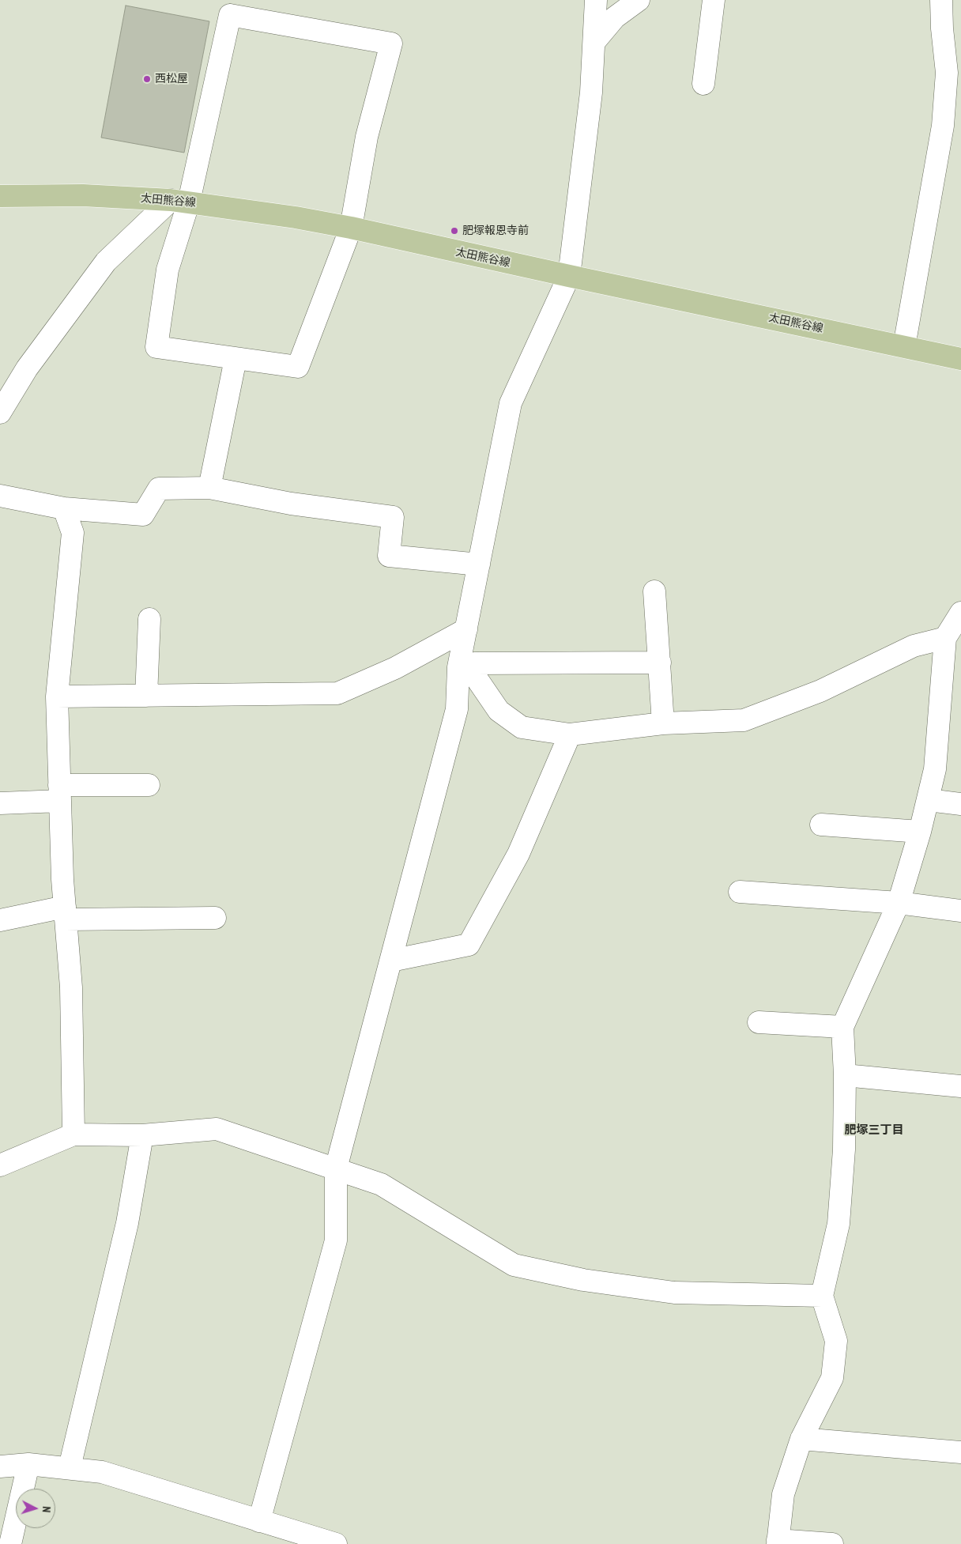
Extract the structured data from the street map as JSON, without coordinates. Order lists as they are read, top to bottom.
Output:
{
  "streets": {
    "main road": ["太田熊谷線"]
  },
  "districts": ["肥塚三丁目"],
  "places": ["西松屋", "肥塚報恩寺前"],
  "north": "right"
}
